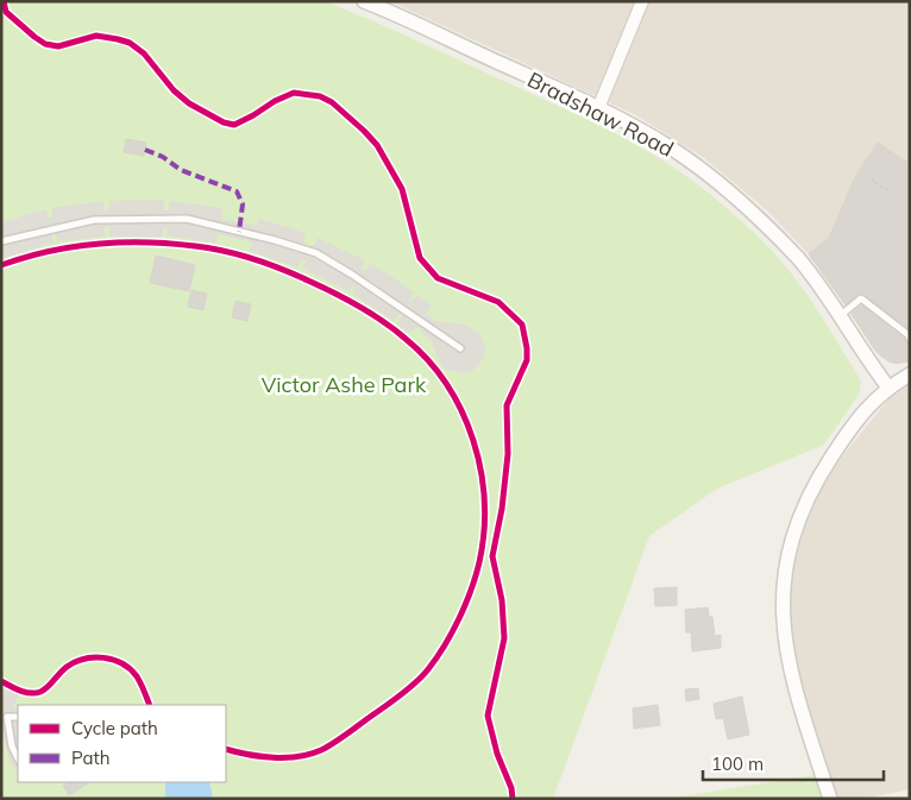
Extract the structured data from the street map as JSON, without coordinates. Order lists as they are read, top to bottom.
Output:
{
  "streets": {
    "street": ["Bradshaw Road"]
  },
  "parks": ["Victor Ashe Park"],
  "legend": ["Cycle path", "Path"],
  "scale_bar": "100 m"
}
